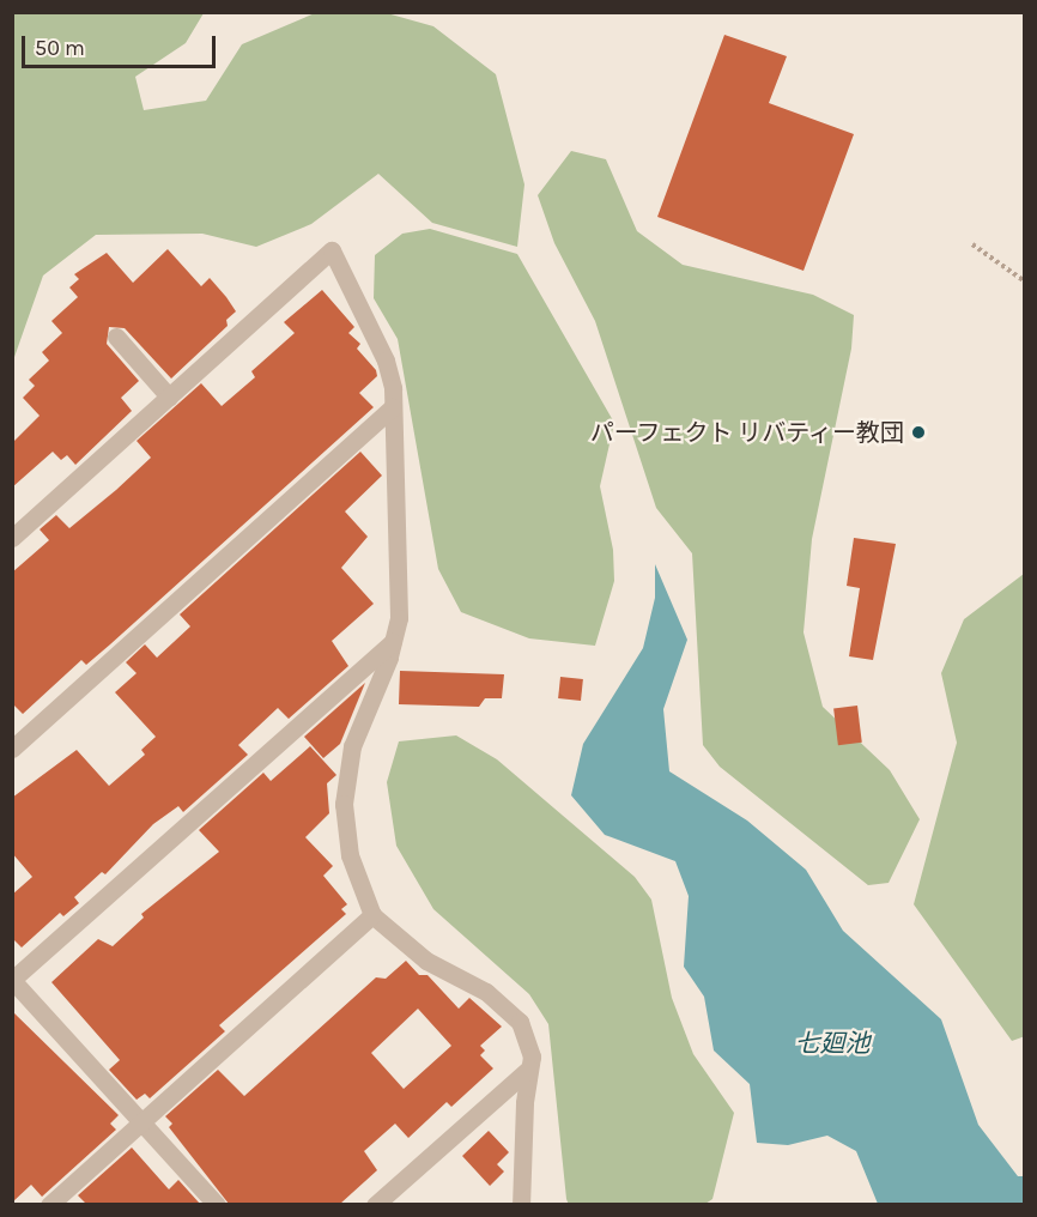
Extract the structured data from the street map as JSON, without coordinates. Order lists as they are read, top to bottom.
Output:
{
  "water": ["七廻池"],
  "places": ["パーフェクト リバティー教団"],
  "scale_bar": "50 m"
}
